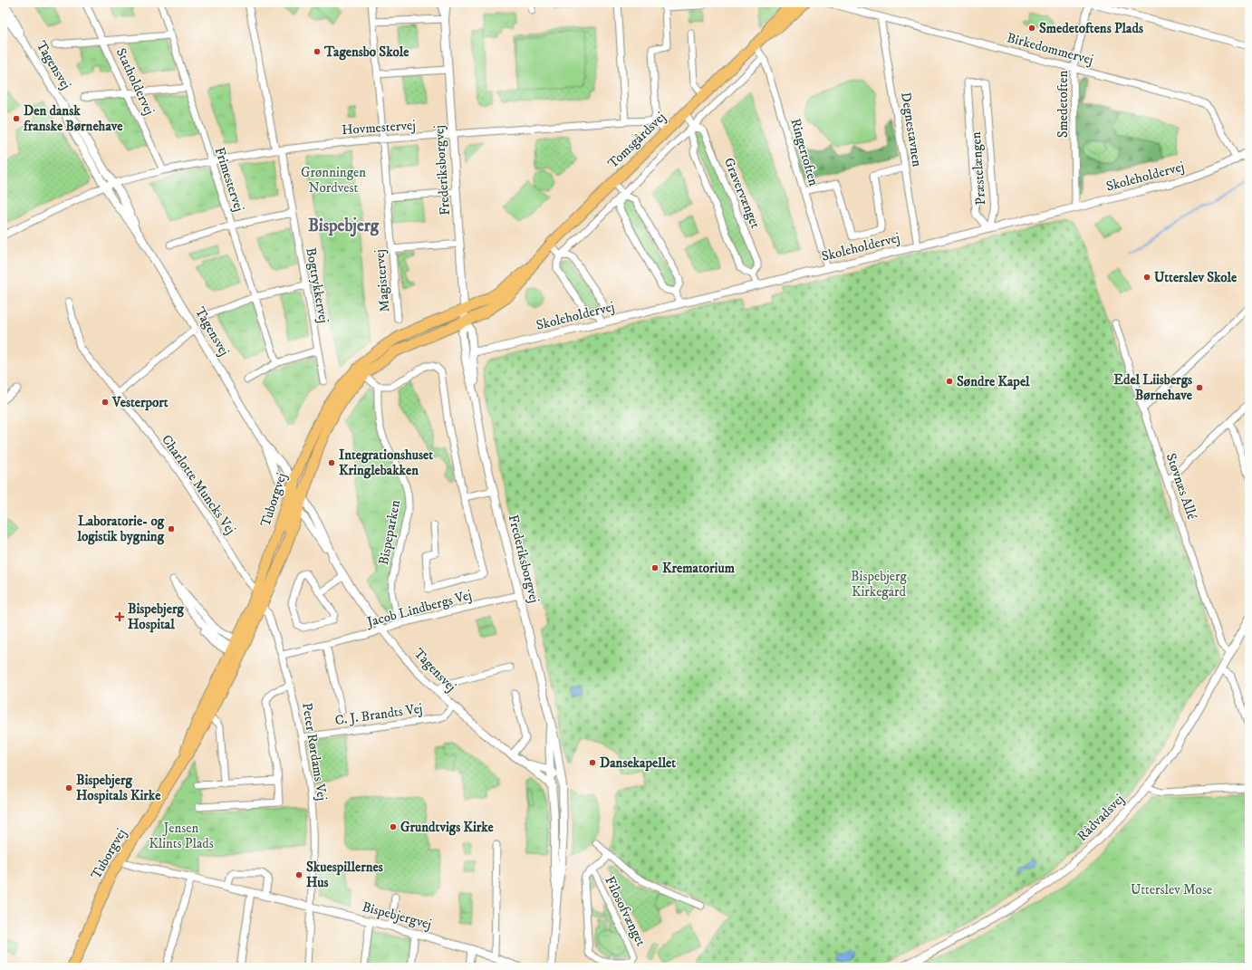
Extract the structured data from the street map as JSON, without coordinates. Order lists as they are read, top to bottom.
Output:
{
  "streets": {
    "main road": ["Tomsgårdsvej", "Tuborgvej"],
    "street": [
      "Birkedommervej",
      "Tagensvej",
      "Statholdervej",
      "Smedetoften",
      "Hovmestervej",
      "Degnestavnen",
      "Ringertoften",
      "Præstelængen",
      "Frederiksborgvej",
      "Skoleholdervej",
      "Frimestervej",
      "Gravervænget",
      "Magistervej",
      "Bogtrykkervej",
      "Charlotte Muncks Vej",
      "Støvnæs Allé",
      "Bispeparken",
      "Jacob Lindbergs Vej",
      "C. J. Brandts Vej",
      "Peter Rørdams Vej",
      "Rådvadsvej",
      "Filosofvænget",
      "Bispebjergvej"
    ]
  },
  "crossings": [
    ["Birkedommervej", "Smedetoften"],
    ["Birkedommervej", "Degnestavnen"],
    ["Birkedommervej", "Skoleholdervej"],
    ["Tagensvej", "Hovmestervej"],
    ["Tagensvej", "Frederiksborgvej"],
    ["Tagensvej", "Tuborgvej"],
    ["Tagensvej", "Jacob Lindbergs Vej"],
    ["Tagensvej", "C. J. Brandts Vej"],
    ["Statholdervej", "Hovmestervej"],
    ["Smedetoften", "Skoleholdervej"],
    ["Hovmestervej", "Frederiksborgvej"],
    ["Hovmestervej", "Frimestervej"],
    ["Hovmestervej", "Magistervej"],
    ["Hovmestervej", "Bogtrykkervej"],
    ["Degnestavnen", "Skoleholdervej"],
    ["Tomsgårdsvej", "Ringertoften"],
    ["Tomsgårdsvej", "Frederiksborgvej"],
    ["Tomsgårdsvej", "Gravervænget"],
    ["Tomsgårdsvej", "Tuborgvej"],
    ["Ringertoften", "Skoleholdervej"],
    ["Præstelængen", "Skoleholdervej"],
    ["Frederiksborgvej", "Skoleholdervej"],
    ["Frederiksborgvej", "Tuborgvej"],
    ["Frederiksborgvej", "Jacob Lindbergs Vej"],
    ["Charlotte Muncks Vej", "Tuborgvej"],
    ["Støvnæs Allé", "Rådvadsvej"],
    ["Tuborgvej", "Peter Rørdams Vej"],
    ["Tuborgvej", "Bispebjergvej"],
    ["Bispeparken", "Jacob Lindbergs Vej"],
    ["Jacob Lindbergs Vej", "Peter Rørdams Vej"],
    ["C. J. Brandts Vej", "Peter Rørdams Vej"],
    ["Peter Rørdams Vej", "Bispebjergvej"]
  ],
  "districts": ["Bispebjerg"],
  "parks": [
    "Grønningen Nordvest",
    "Bispebjerg Kirkegård",
    "Jensen Klints Plads",
    "Utterslev Mose"
  ],
  "places": {
    "other": [
      "Smedetoftens Plads",
      "Tagensbo Skole",
      "Den dansk franske Børnehave",
      "Utterslev Skole",
      "Søndre Kapel",
      "Edel Liisbergs Børnehave",
      "Vesterport",
      "Integrationshuset Kringlebakken",
      "Laboratorie- og logistik bygning",
      "Krematorium",
      "Dansekapellet",
      "Bispebjerg Hospitals Kirke",
      "Grundtvigs Kirke",
      "Skuespillernes Hus"
    ],
    "health": ["Bispebjerg Hospital"]
  }
}
